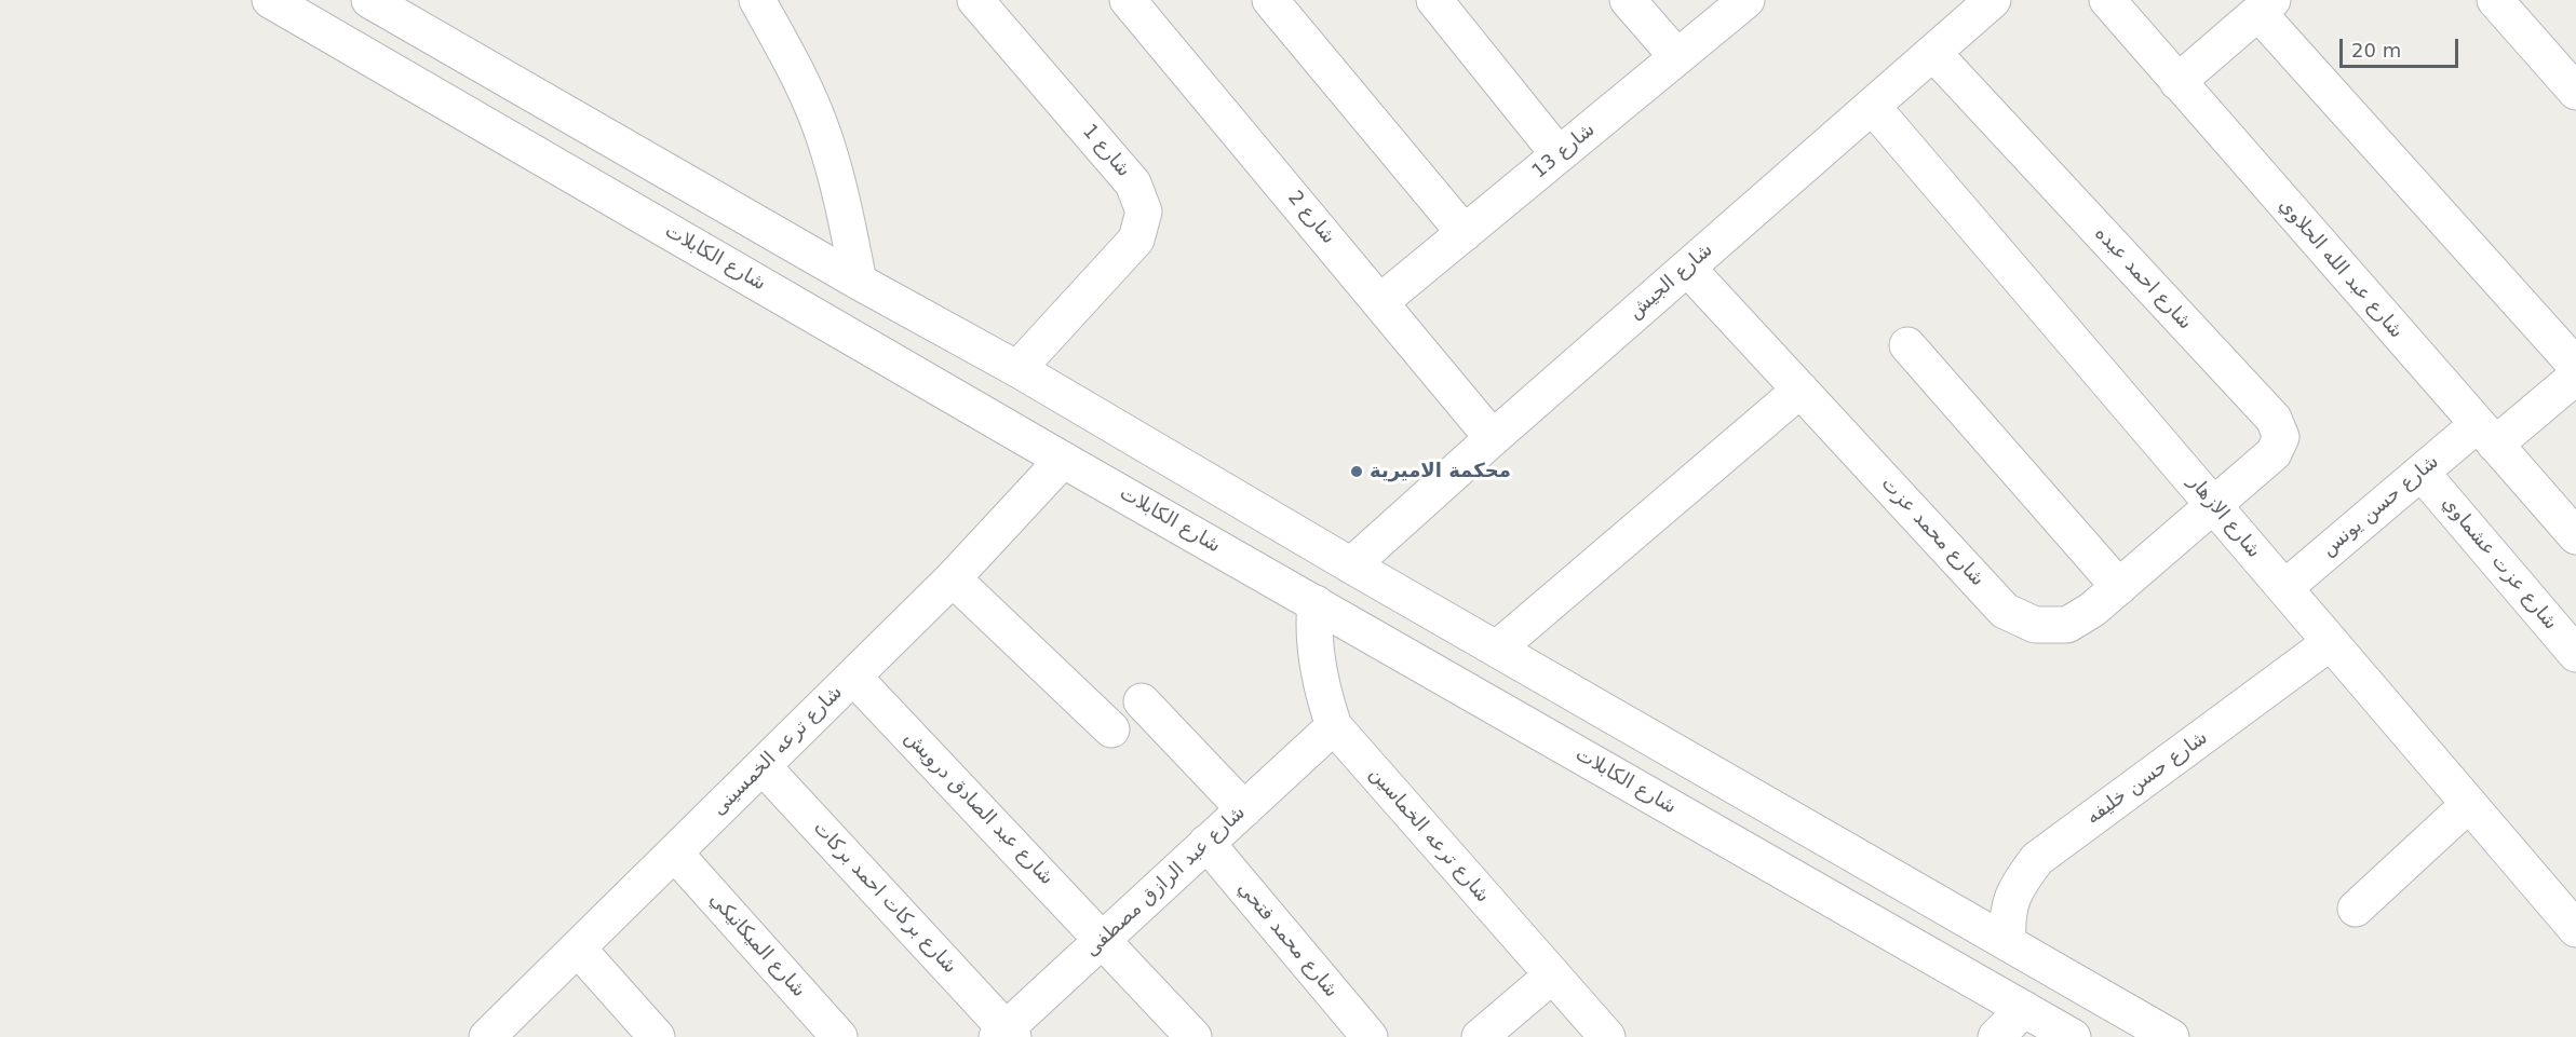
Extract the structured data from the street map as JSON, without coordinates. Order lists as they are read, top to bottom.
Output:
{
  "streets": {
    "street": [
      "شارع 1",
      "شارع 13",
      "شارع 2",
      "شارع الكابلات",
      "شارع عبد الله الحلاوي",
      "شارع احمد عبده",
      "شارع الجيش",
      "شارع حسن يونس",
      "شارع الازهار",
      "شارع محمد عزت",
      "شارع عزت عشماوي",
      "شارع ترعه الخمسينى",
      "شارع حسن خليفه",
      "شارع عبد الصادق درويش",
      "شارع ترعه الخماسين",
      "شارع عبد الرازق مصطفى",
      "شارع بركات احمد بركات",
      "شارع محمد فتحي",
      "شارع الميكانيكي"
    ]
  },
  "crossings": [
    ["شارع 13", "شارع 2"],
    ["شارع 2", "شارع الجيش"],
    ["شارع الكابلات", "شارع ترعه الخمسينى"],
    ["شارع الكابلات", "شارع ترعه الخماسين"],
    ["شارع عبد الله الحلاوي", "شارع حسن يونس"],
    ["شارع احمد عبده", "شارع الجيش"],
    ["شارع احمد عبده", "شارع الازهار"],
    ["شارع احمد عبده", "شارع محمد عزت"],
    ["شارع الجيش", "شارع الازهار"],
    ["شارع الجيش", "شارع محمد عزت"],
    ["شارع حسن يونس", "شارع الازهار"],
    ["شارع حسن يونس", "شارع عزت عشماوي"],
    ["شارع الازهار", "شارع محمد عزت"],
    ["شارع الازهار", "شارع حسن خليفه"],
    ["شارع ترعه الخمسينى", "شارع عبد الصادق درويش"],
    ["شارع ترعه الخمسينى", "شارع بركات احمد بركات"],
    ["شارع ترعه الخمسينى", "شارع الميكانيكي"],
    ["شارع عبد الصادق درويش", "شارع عبد الرازق مصطفى"],
    ["شارع ترعه الخماسين", "شارع عبد الرازق مصطفى"],
    ["شارع عبد الرازق مصطفى", "شارع بركات احمد بركات"],
    ["شارع عبد الرازق مصطفى", "شارع محمد فتحي"]
  ],
  "places": ["محكمة الاميرية"],
  "scale_bar": "20 m"
}
